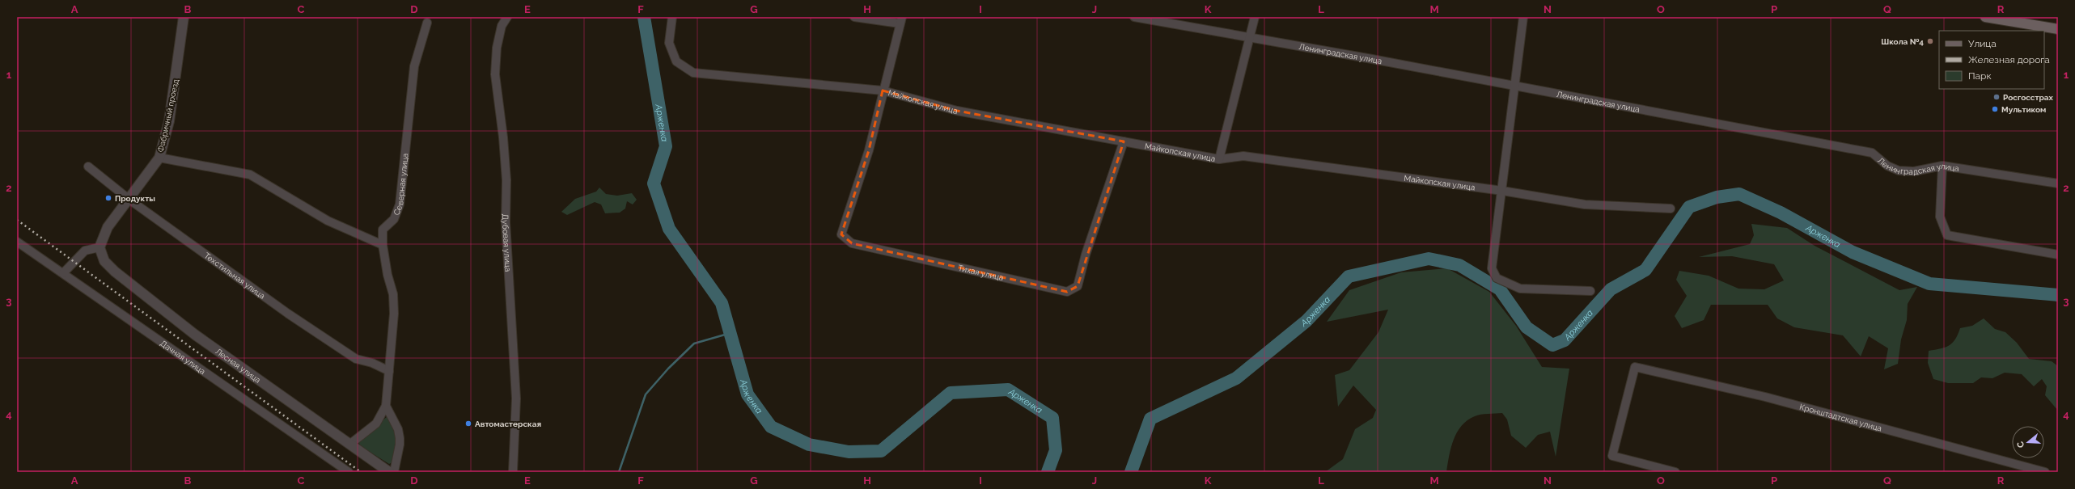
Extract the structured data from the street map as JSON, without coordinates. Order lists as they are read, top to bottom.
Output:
{
  "streets": {
    "street": [
      "Ленинградская улица",
      "Майкопская улица",
      "Фабричный проезд",
      "Северная улица",
      "Дубовая улица",
      "Тихая улица",
      "Техстильная улица",
      "Дачная улица",
      "Лесная улица",
      "Кронштадтская улица"
    ]
  },
  "crossings": [
    ["Майкопская улица", "Тихая улица"],
    ["Фабричный проезд", "Техстильная улица"],
    ["Фабричный проезд", "Лесная улица"],
    ["Северная улица", "Техстильная улица"],
    ["Северная улица", "Лесная улица"]
  ],
  "water": ["Арженка"],
  "places": [
    "Школа №4",
    "Росгосстрах",
    "Мультиком",
    "Продукты",
    "Автомастерская"
  ],
  "legend": ["Улица", "Железная дорога", "Парк"],
  "north": "left",
  "grid": {
    "columns": [
      "A",
      "B",
      "C",
      "D",
      "E",
      "F",
      "G",
      "H",
      "I",
      "J",
      "K",
      "L",
      "M",
      "N",
      "O",
      "P",
      "Q",
      "R"
    ],
    "rows": [
      "1",
      "2",
      "3",
      "4"
    ]
  }
}
